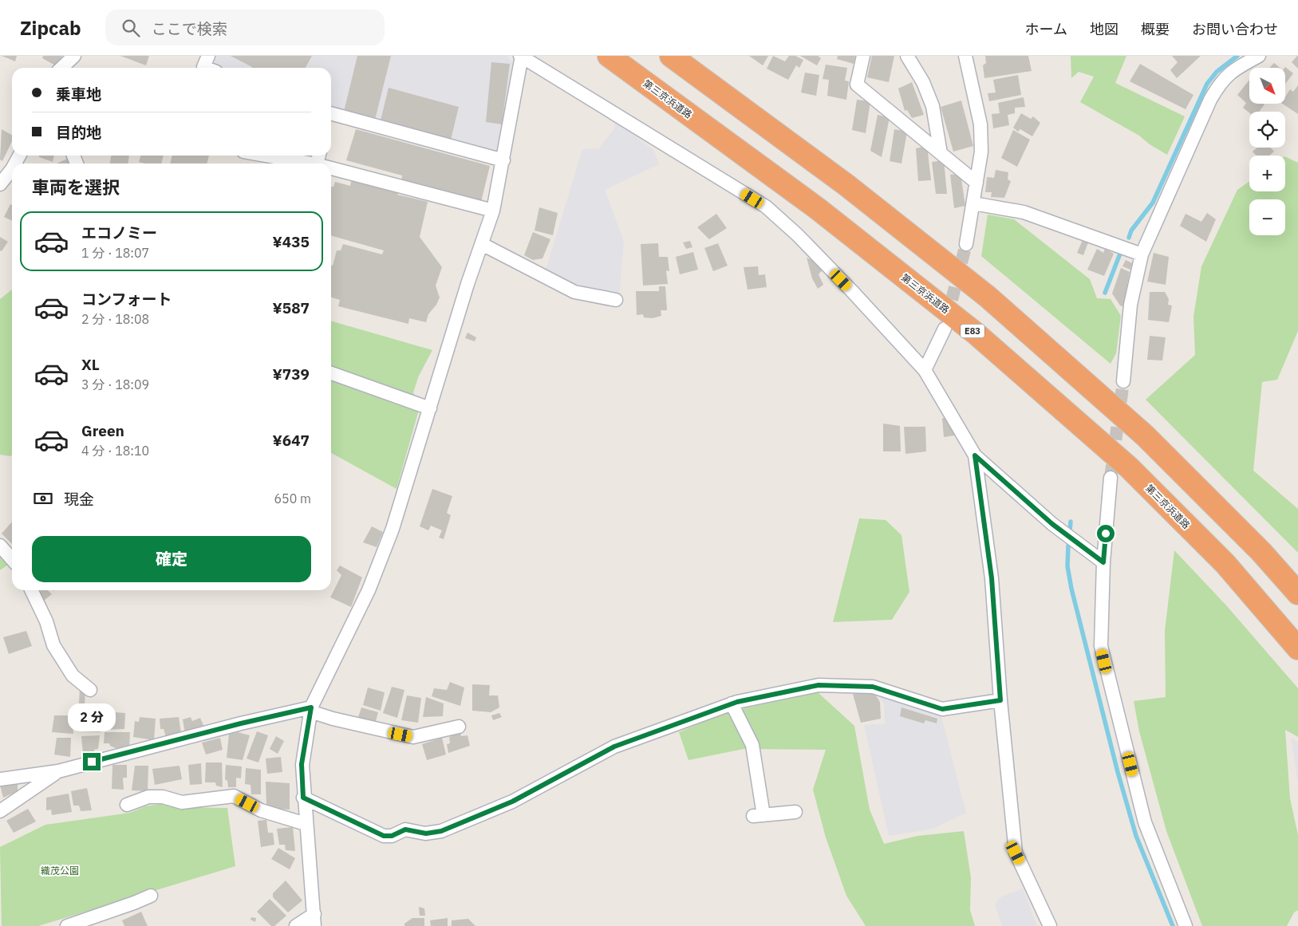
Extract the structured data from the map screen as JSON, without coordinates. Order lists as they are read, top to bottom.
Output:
{
  "streets": {
    "highway": ["第三京浜道路", "E83"]
  },
  "parks": ["織茂公園"],
  "north": "bottom right",
  "page": {
    "header": "Zipcab",
    "search": "ここで検索",
    "nav": [
      "ホーム",
      "地図",
      "概要",
      "お問い合わせ"
    ],
    "map_buttons": ["+", "−"],
    "banner": ["乗車地", "目的地"],
    "heading": "車両を選択",
    "list": [
      {
        "name": "エコノミー",
        "note": "1 分 · 18:07",
        "value": "¥435"
      },
      {
        "name": "コンフォート",
        "note": "2 分 · 18:08",
        "value": "¥587"
      },
      {
        "name": "XL",
        "note": "3 分 · 18:09",
        "value": "¥739"
      },
      {
        "name": "Green",
        "note": "4 分 · 18:10",
        "value": "¥647"
      }
    ],
    "pay": ["現金", "650 m"],
    "buttons": "確定",
    "bubble": "2 分"
  }
}
